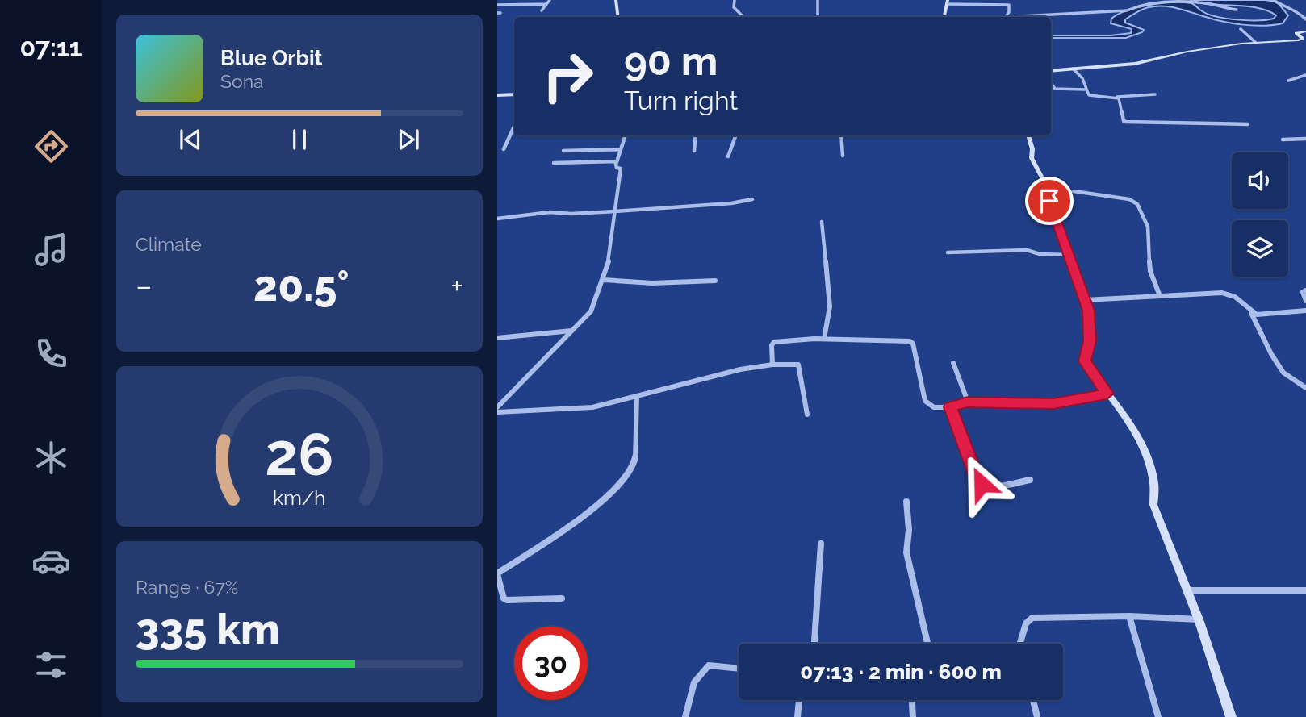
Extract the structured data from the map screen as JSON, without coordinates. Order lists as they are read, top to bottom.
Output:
{
  "page": {
    "tabs": "07:11",
    "turn": ["90 m", "Turn right"],
    "song": ["Blue Orbit", "Sona"],
    "tile": [
      "Climate",
      ["Range · 67%", "335 km"]
    ],
    "heat": ["−", "20.5°", "+"],
    "limit": "30",
    "trip": "07:13 · 2 min · 600 m",
    "gauge": ["26", "km/h"]
  }
}
